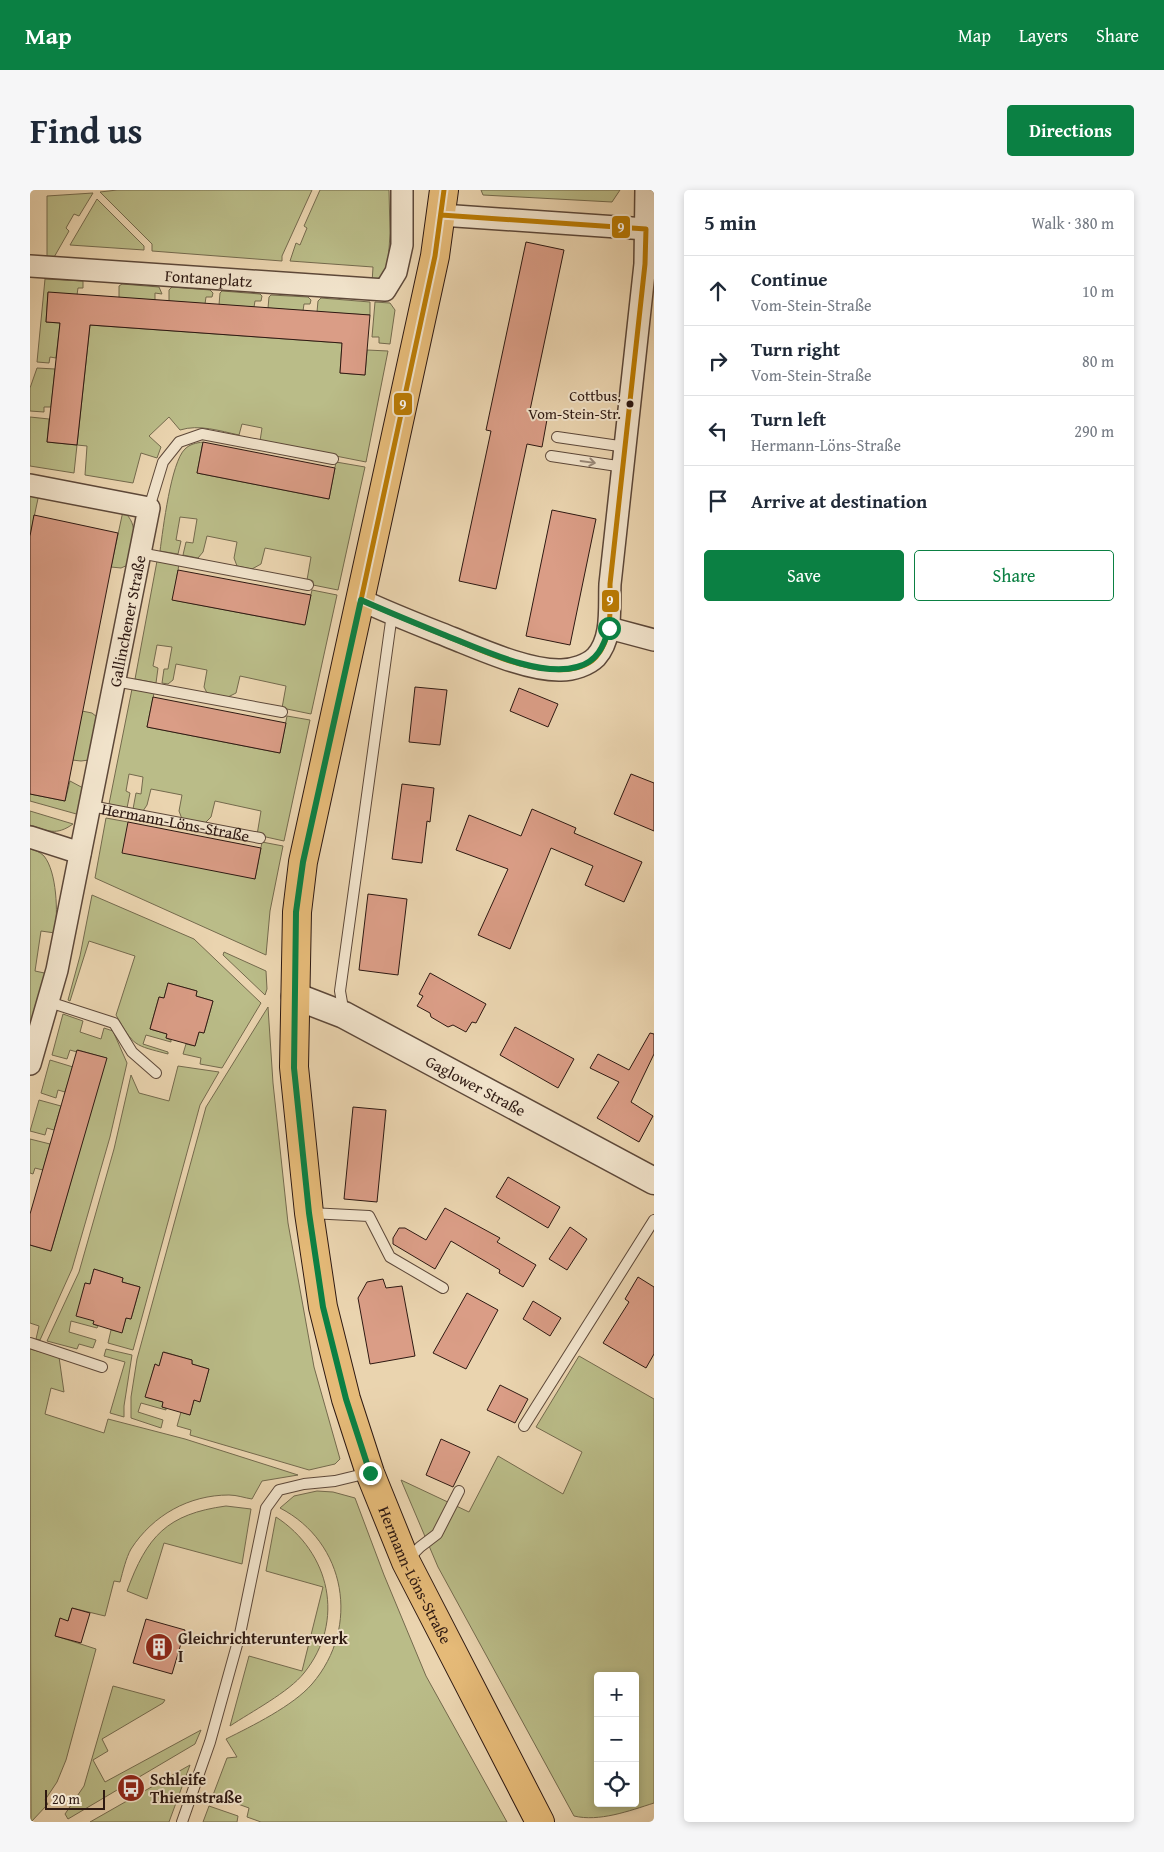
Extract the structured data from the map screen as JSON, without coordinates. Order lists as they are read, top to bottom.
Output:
{
  "streets": {
    "main road": ["Hermann-Löns-Straße"],
    "street": ["Fontaneplatz", "Gallinchener Straße", "Gaglower Straße"]
  },
  "crossings": [
    ["Gallinchener Straße", "Hermann-Löns-Straße"],
    ["Hermann-Löns-Straße", "Gaglower Straße"]
  ],
  "places": {
    "other": ["Cottbus, Vom-Stein-Str."],
    "building": ["Gleichrichterunterwerk I"],
    "bus stop": ["Schleife Thiemstraße"]
  },
  "lines": ["transit line 9"],
  "scale_bar": "20 m",
  "page": {
    "header": "Map",
    "nav": ["Map", "Layers", "Share"],
    "title": "Find us",
    "buttons": [
      "Directions",
      ["Save", "Share"]
    ],
    "heading": ["5 min", "Walk · 380 m"],
    "list": [
      ["Continue", "Vom-Stein-Straße", "10 m"],
      ["Turn right", "Vom-Stein-Straße", "80 m"],
      ["Turn left", "Hermann-Löns-Straße", "290 m"],
      "Arrive at destination"
    ],
    "map_buttons": ["+", "−"],
    "scale": "20 m"
  }
}
